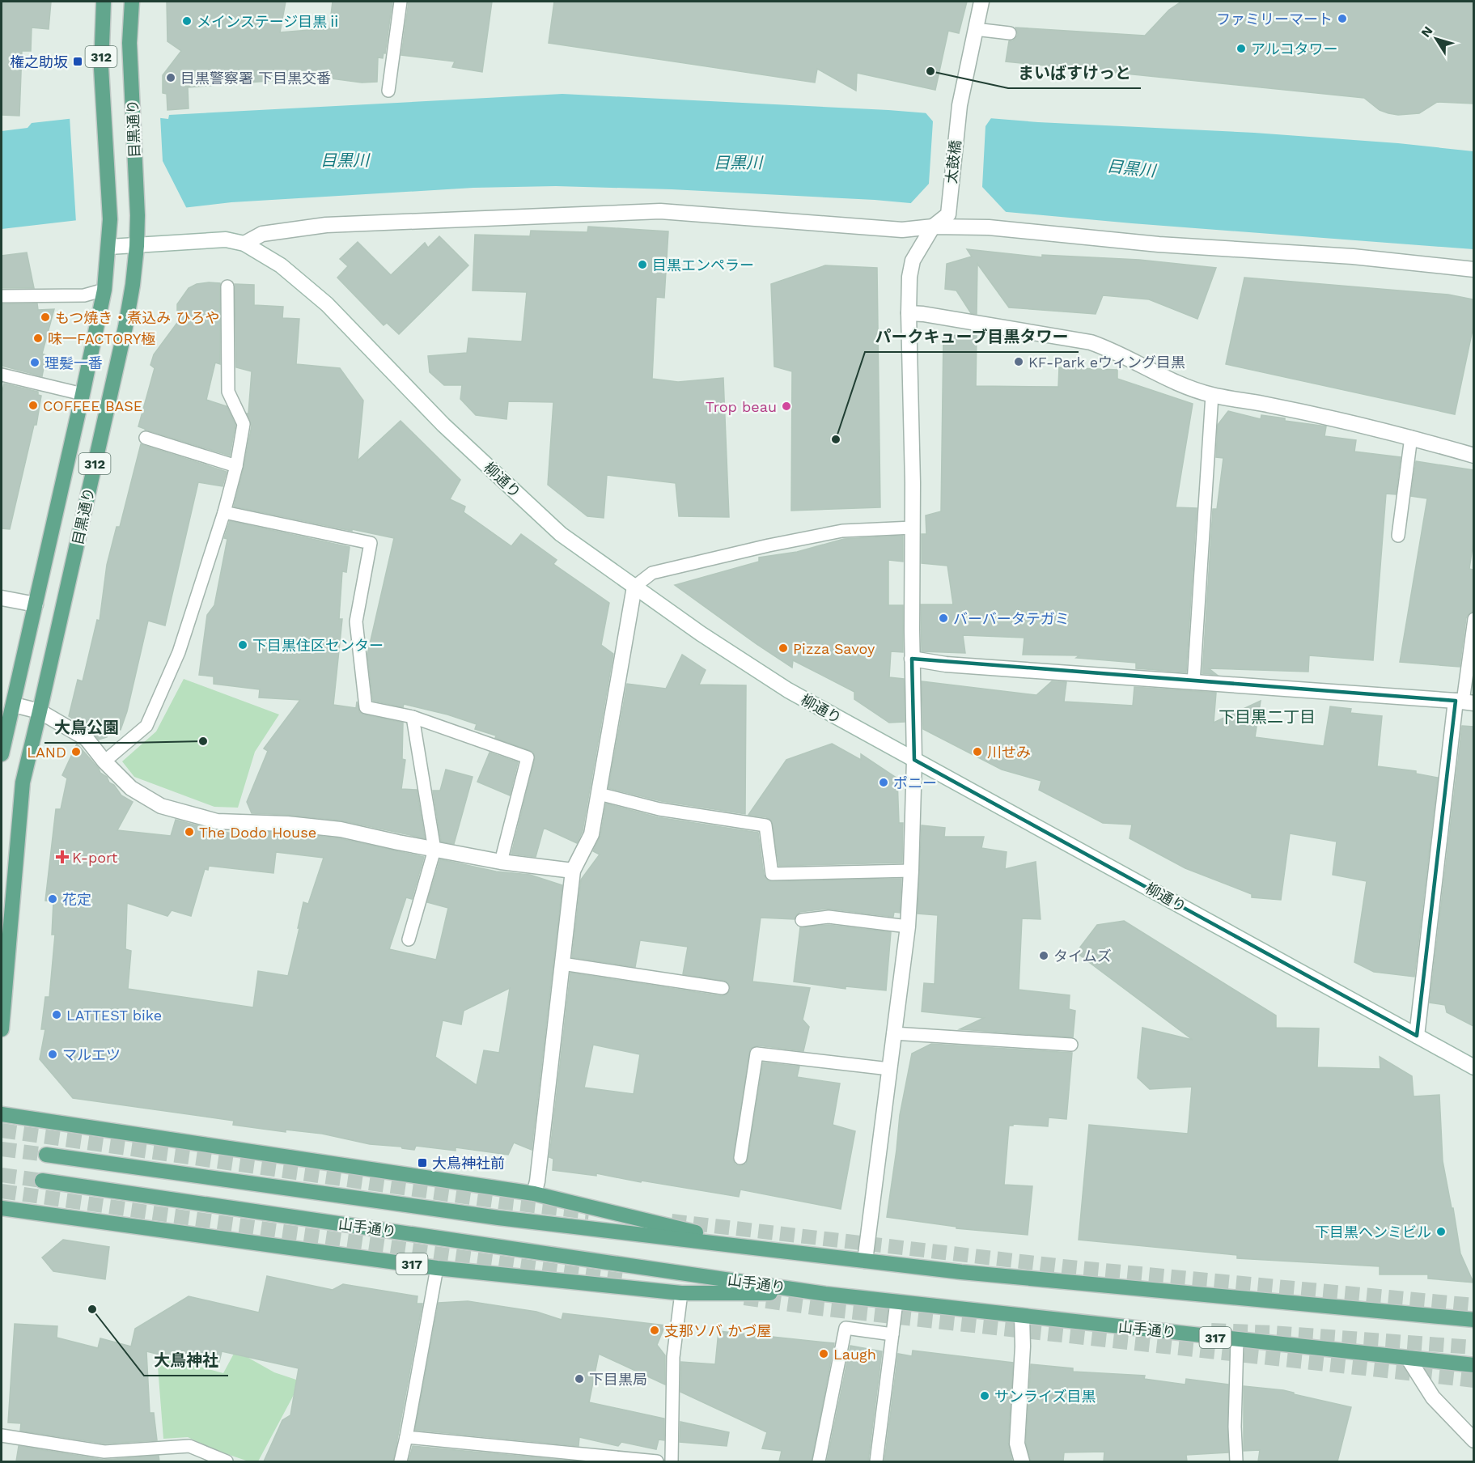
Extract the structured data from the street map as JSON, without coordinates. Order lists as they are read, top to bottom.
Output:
{
  "streets": {
    "main road": [
      "312",
      "目黒通り",
      "山手通り",
      "317"
    ],
    "street": ["太鼓橋", "柳通り"]
  },
  "crossings": [
    ["山手通り", "317"]
  ],
  "districts": ["下目黒二丁目"],
  "water": ["目黒川"],
  "places": {
    "other": [
      "ファミリーマート",
      "メインステージ目黒ⅱ",
      "アルコタワー",
      "まいばすけっと",
      "目黒警察署 下目黒交番",
      "目黒エンペラー",
      "もつ焼き・煮込み ひろや",
      "味一FACTORY極",
      "KF-Park eウィング目黒",
      "理髪一番",
      "COFFEE BASE",
      "Trop beau",
      "パークキューブ目黒タワー",
      "バーバータテガミ",
      "下目黒住区センター",
      "Pizza Savoy",
      "大鳥公園",
      "LAND",
      "川せみ",
      "ポニー",
      "The Dodo House",
      "花定",
      "タイムズ",
      "LATTEST bike",
      "マルエツ",
      "下目黒ヘンミビル",
      "大鳥神社",
      "支那ソバ かづ屋",
      "Laugh",
      "下目黒局",
      "サンライズ目黒"
    ],
    "transit": ["権之助坂", "大鳥神社前"],
    "health": ["K-port"]
  },
  "north": "top left"
}
